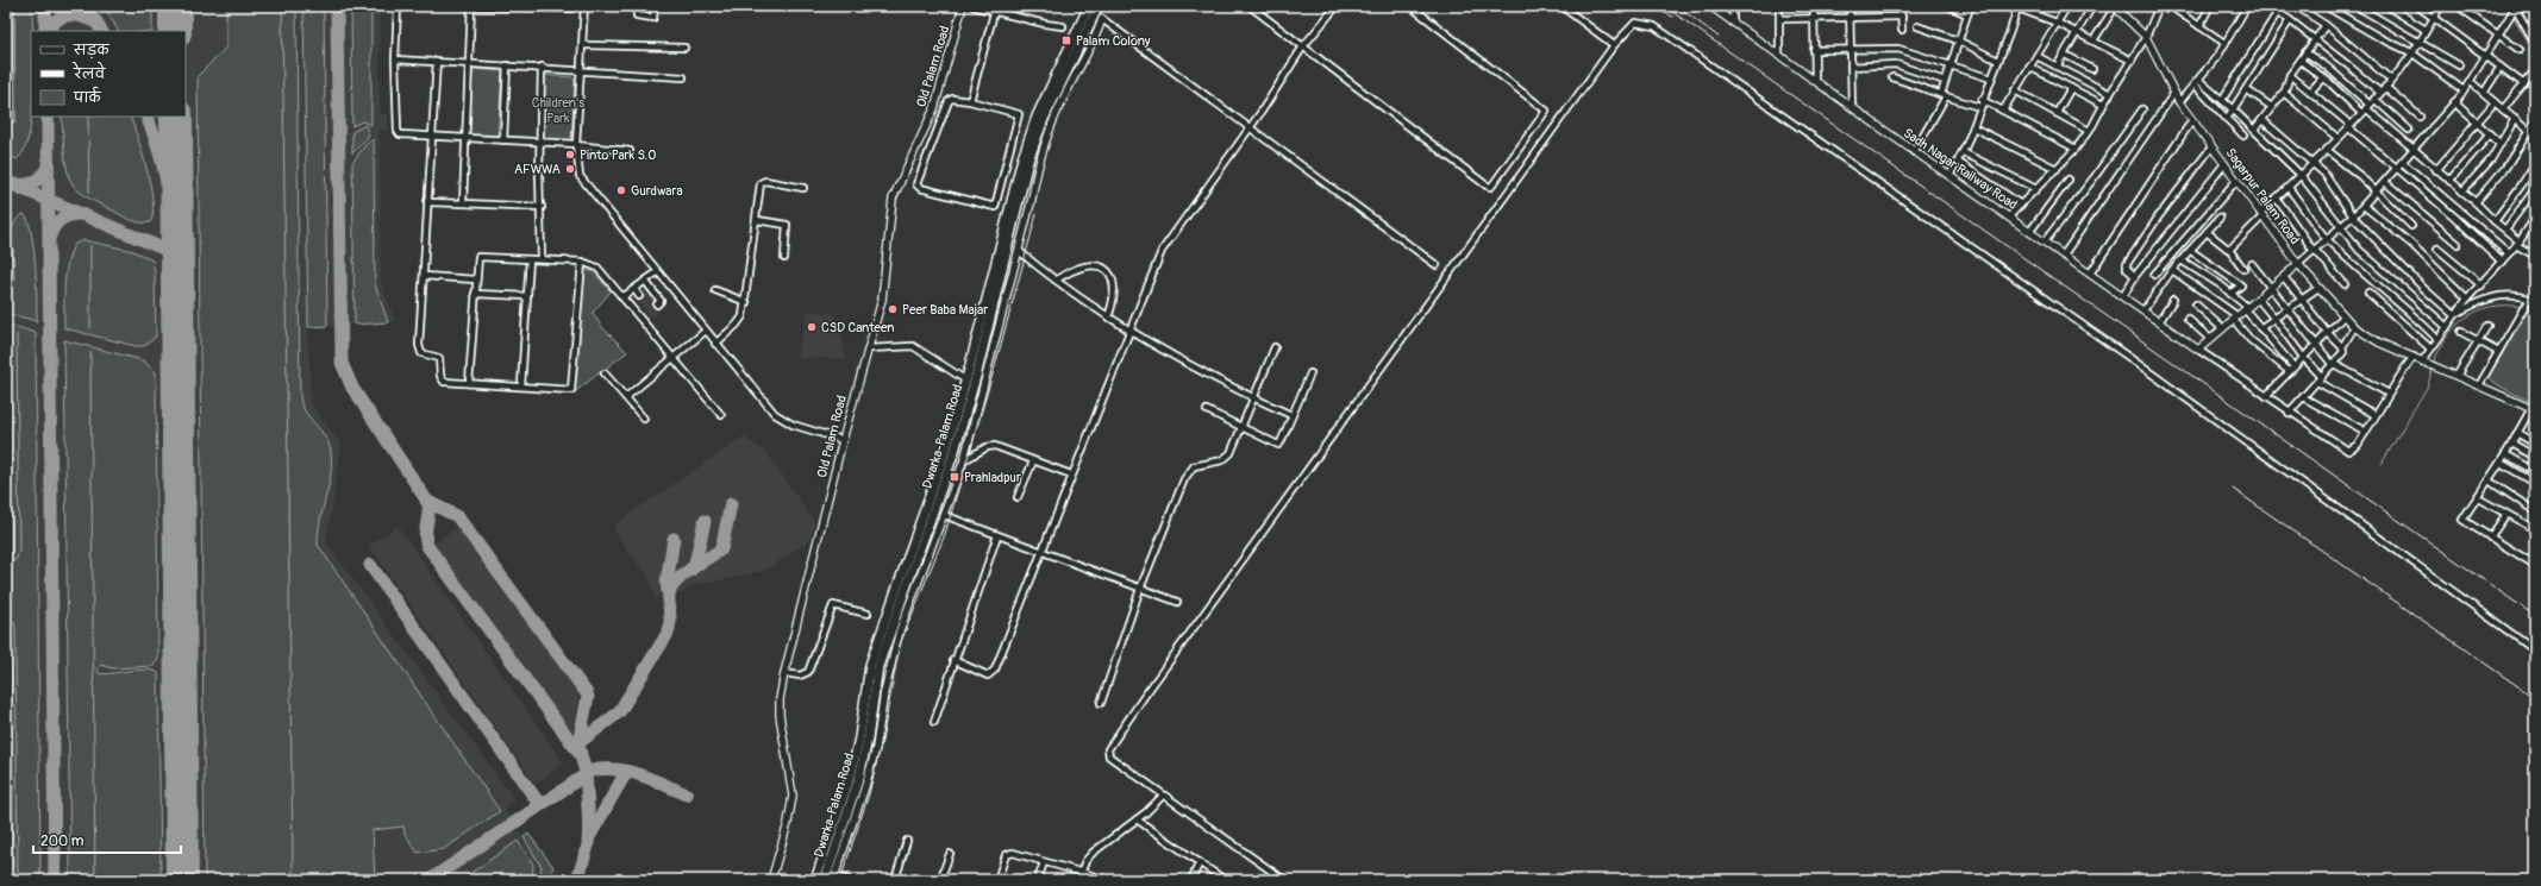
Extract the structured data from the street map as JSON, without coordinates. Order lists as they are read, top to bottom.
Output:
{
  "streets": {
    "main road": ["Dwarka-Palam Road"],
    "street": ["Old Palam Road", "Sadh Nagar Railway Road", "Sagarpur Palam Road"]
  },
  "parks": ["Children's Park"],
  "places": {
    "transit": ["Palam Colony", "Prahladpur"],
    "other": [
      "Pinto Park S.O",
      "AFWWA",
      "Gurdwara",
      "Peer Baba Majar",
      "CSD Canteen"
    ]
  },
  "legend": ["सड़क", "रेलवे", "पार्क"],
  "scale_bar": "200 m"
}
